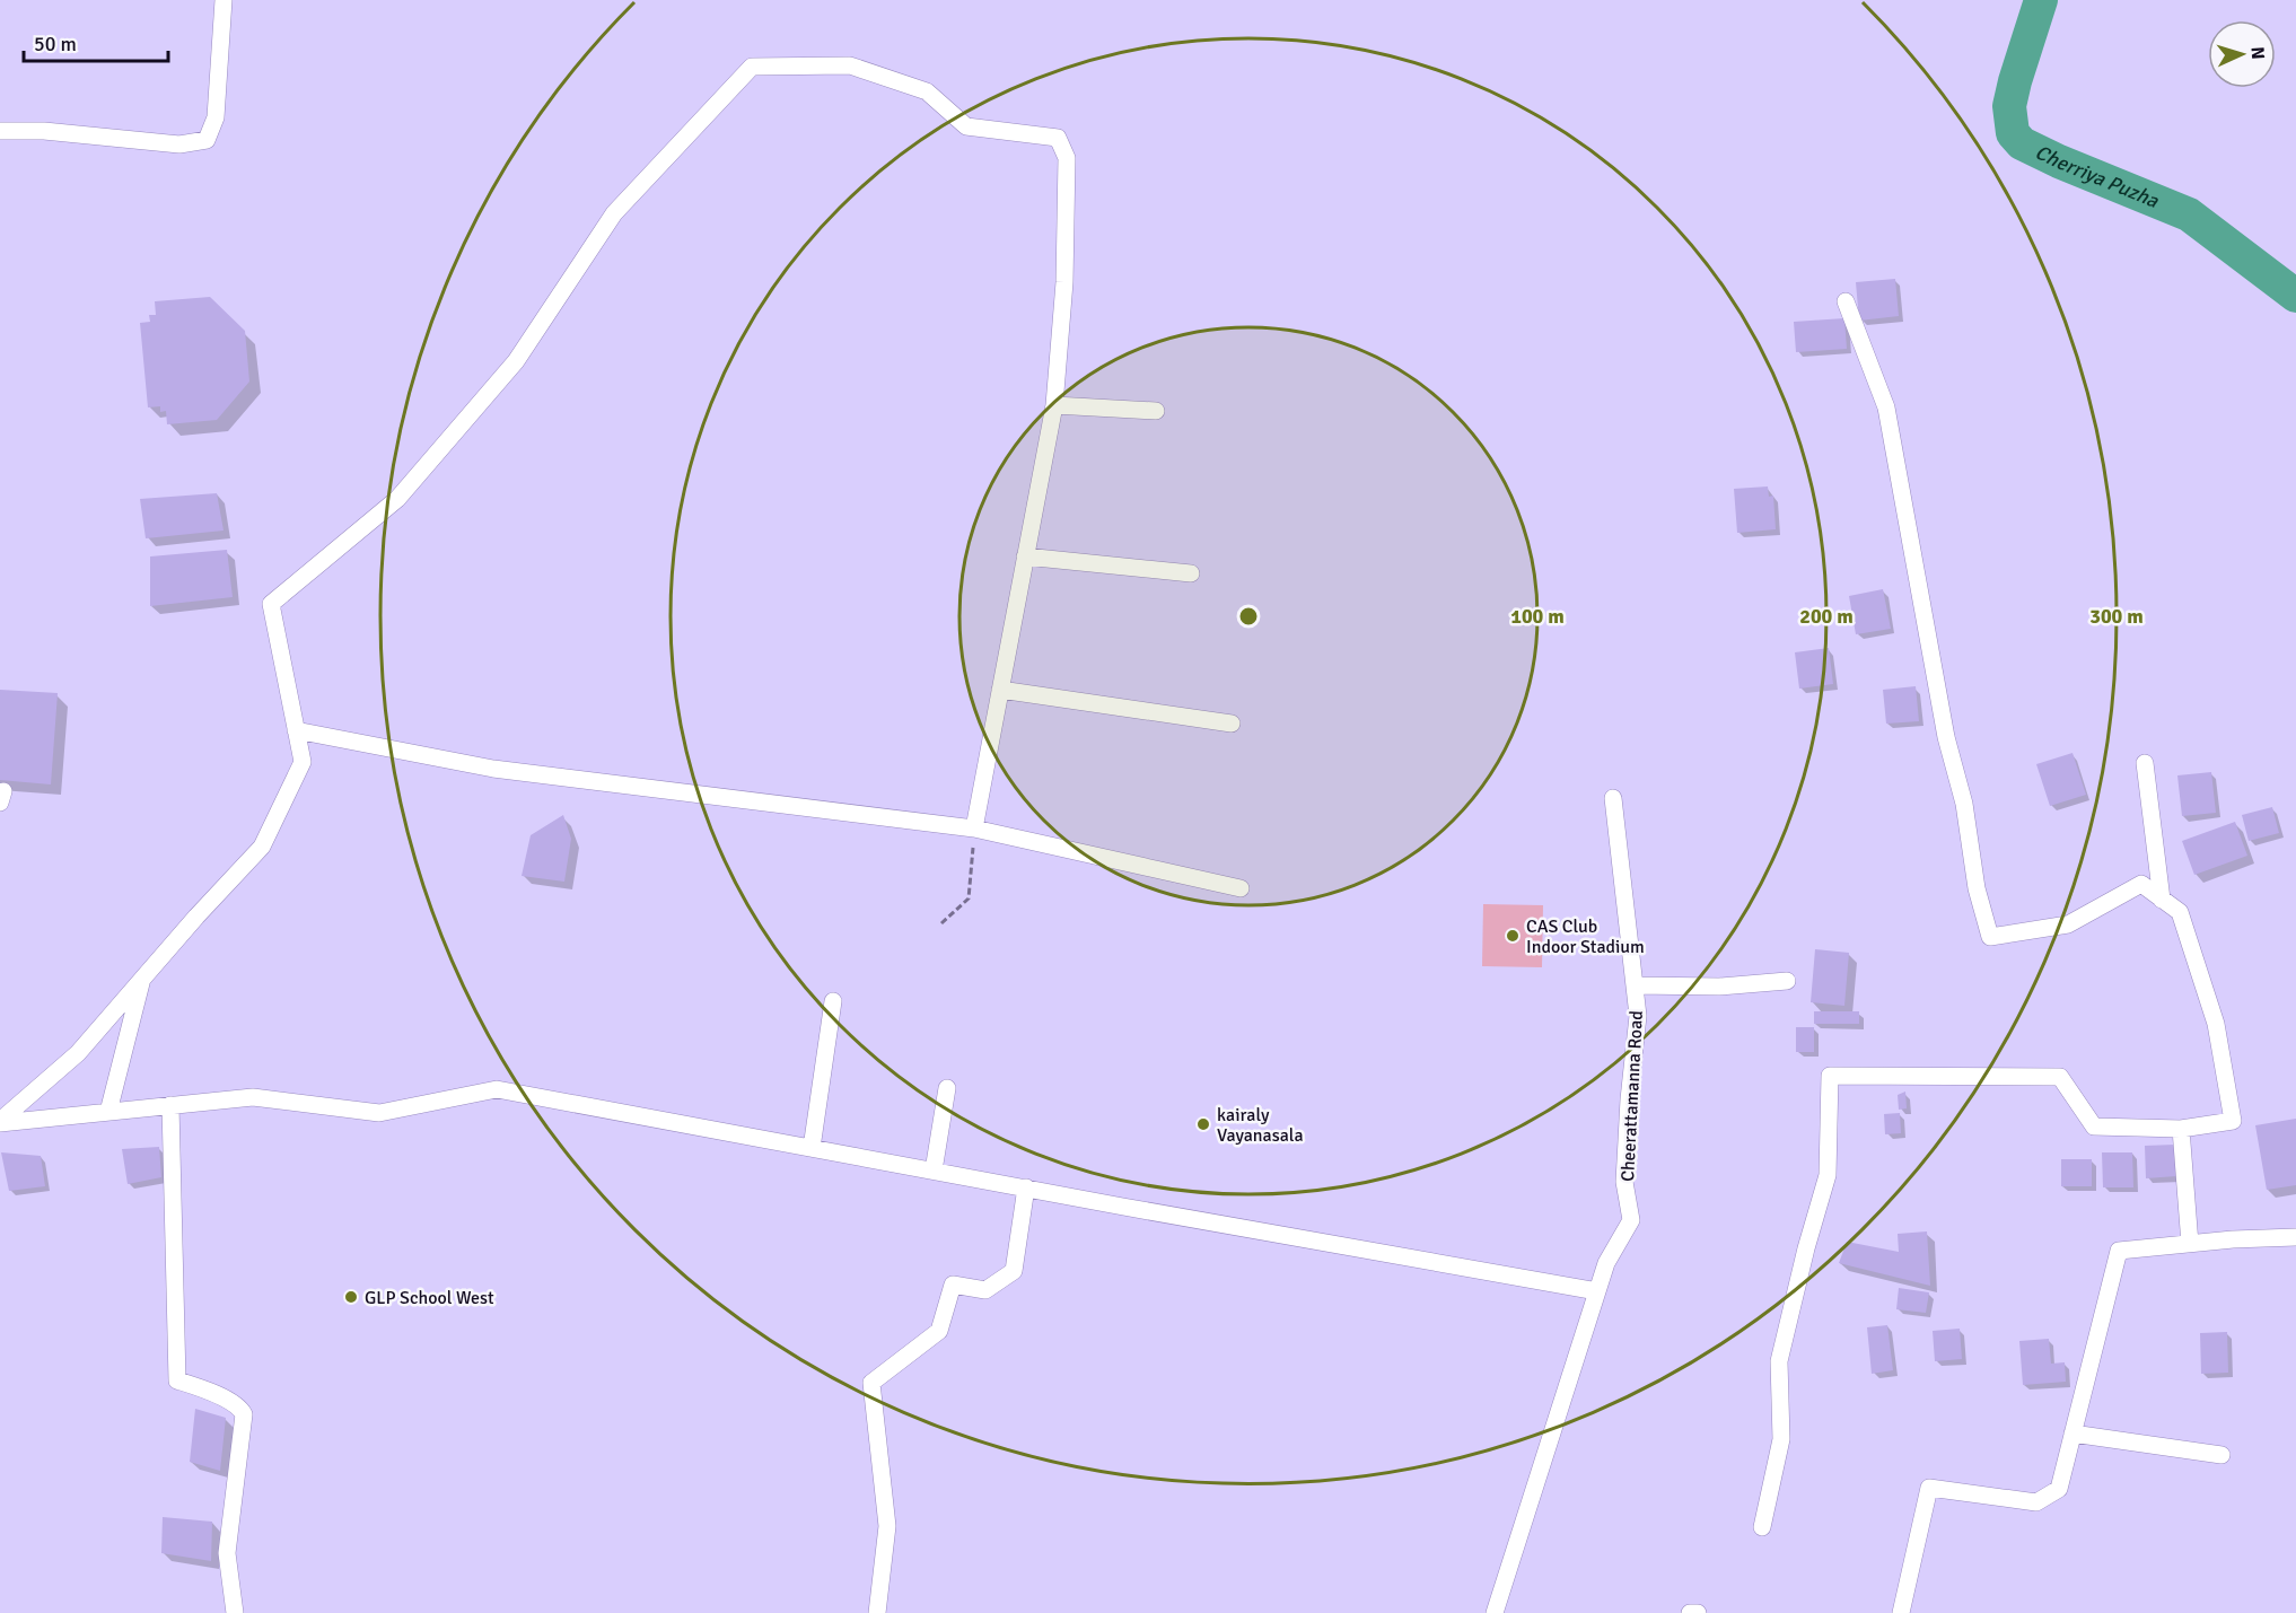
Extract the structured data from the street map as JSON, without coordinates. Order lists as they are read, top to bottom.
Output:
{
  "streets": {
    "street": ["Cheerattamanna Road"]
  },
  "water": ["Cherriya Puzha"],
  "places": ["CAS Club Indoor Stadium", "kairaly Vayanasala", "GLP School West"],
  "scale_bar": "50 m",
  "north": "right",
  "rings": ["100 m", "200 m", "300 m"]
}
